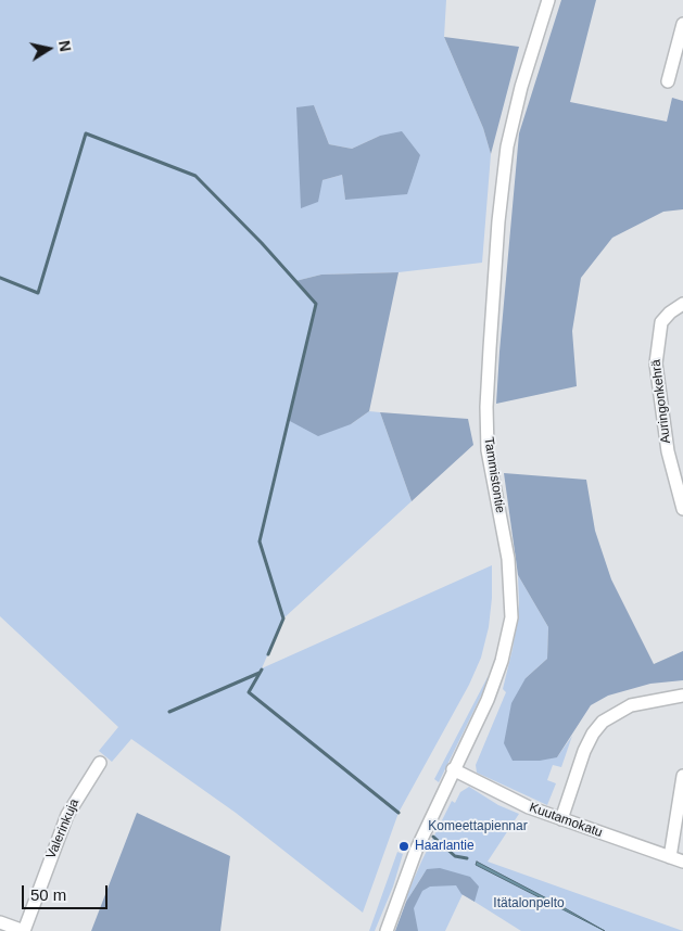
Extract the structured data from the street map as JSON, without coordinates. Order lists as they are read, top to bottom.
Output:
{
  "streets": {
    "street": [
      "Auringonkehrä",
      "Tammistontie",
      "Kuutamokatu",
      "Valerinkuja"
    ]
  },
  "crossings": [
    ["Tammistontie", "Kuutamokatu"]
  ],
  "parks": ["Komeettapiennar", "Itätalonpelto"],
  "places": ["Haarlantie"],
  "scale_bar": "50 m",
  "north": "right"
}
